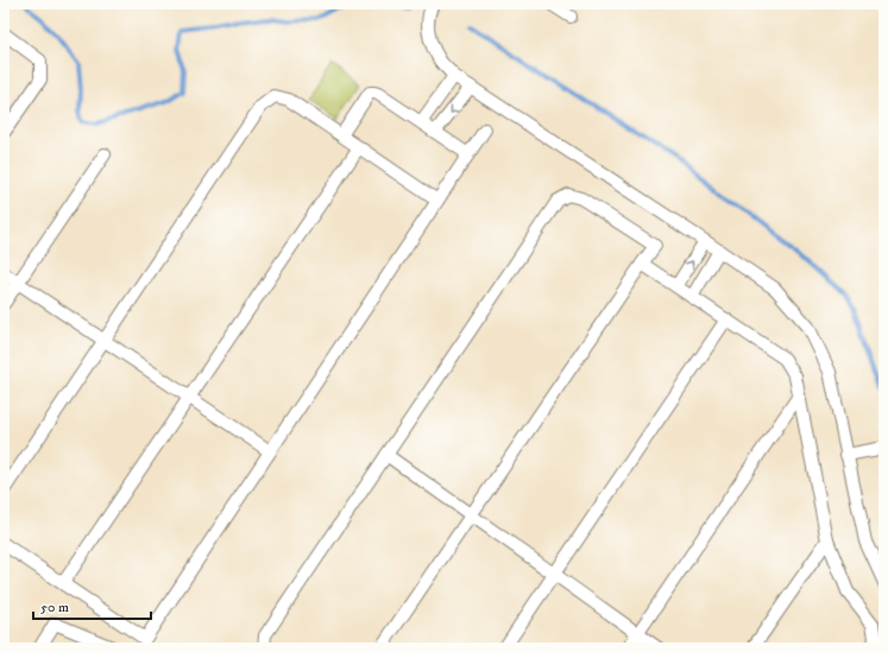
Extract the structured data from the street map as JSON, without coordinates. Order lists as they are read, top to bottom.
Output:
{
  "scale_bar": "50 m"
}
